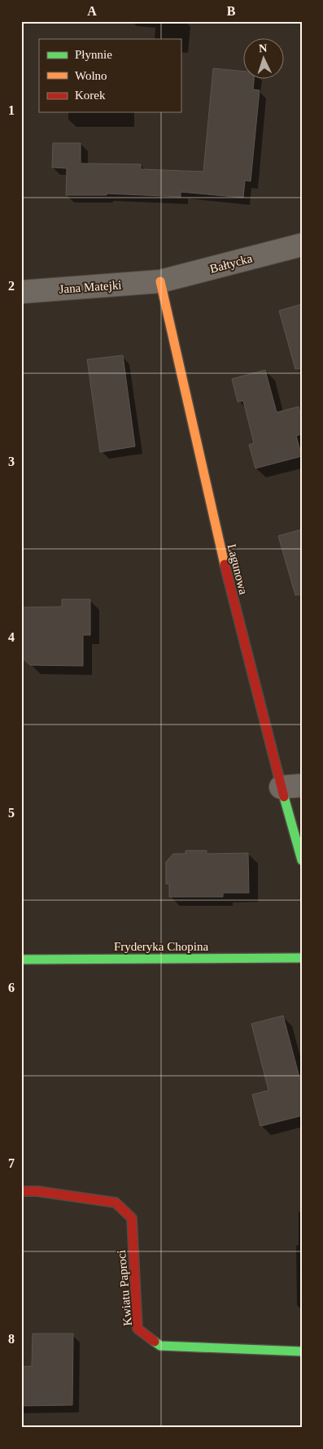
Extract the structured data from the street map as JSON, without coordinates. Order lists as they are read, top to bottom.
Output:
{
  "streets": {
    "street": [
      "Bałtycka",
      "Jana Matejki",
      "Lagunowa",
      "Fryderyka Chopina",
      "Kwiatu Paproci"
    ]
  },
  "crossings": [
    ["Bałtycka", "Jana Matejki"],
    ["Bałtycka", "Lagunowa"],
    ["Jana Matejki", "Lagunowa"]
  ],
  "legend": ["Płynnie", "Wolno", "Korek"],
  "north": "top",
  "grid": {
    "columns": ["A", "B"],
    "rows": [
      "1",
      "2",
      "3",
      "4",
      "5",
      "6",
      "7",
      "8"
    ]
  }
}
